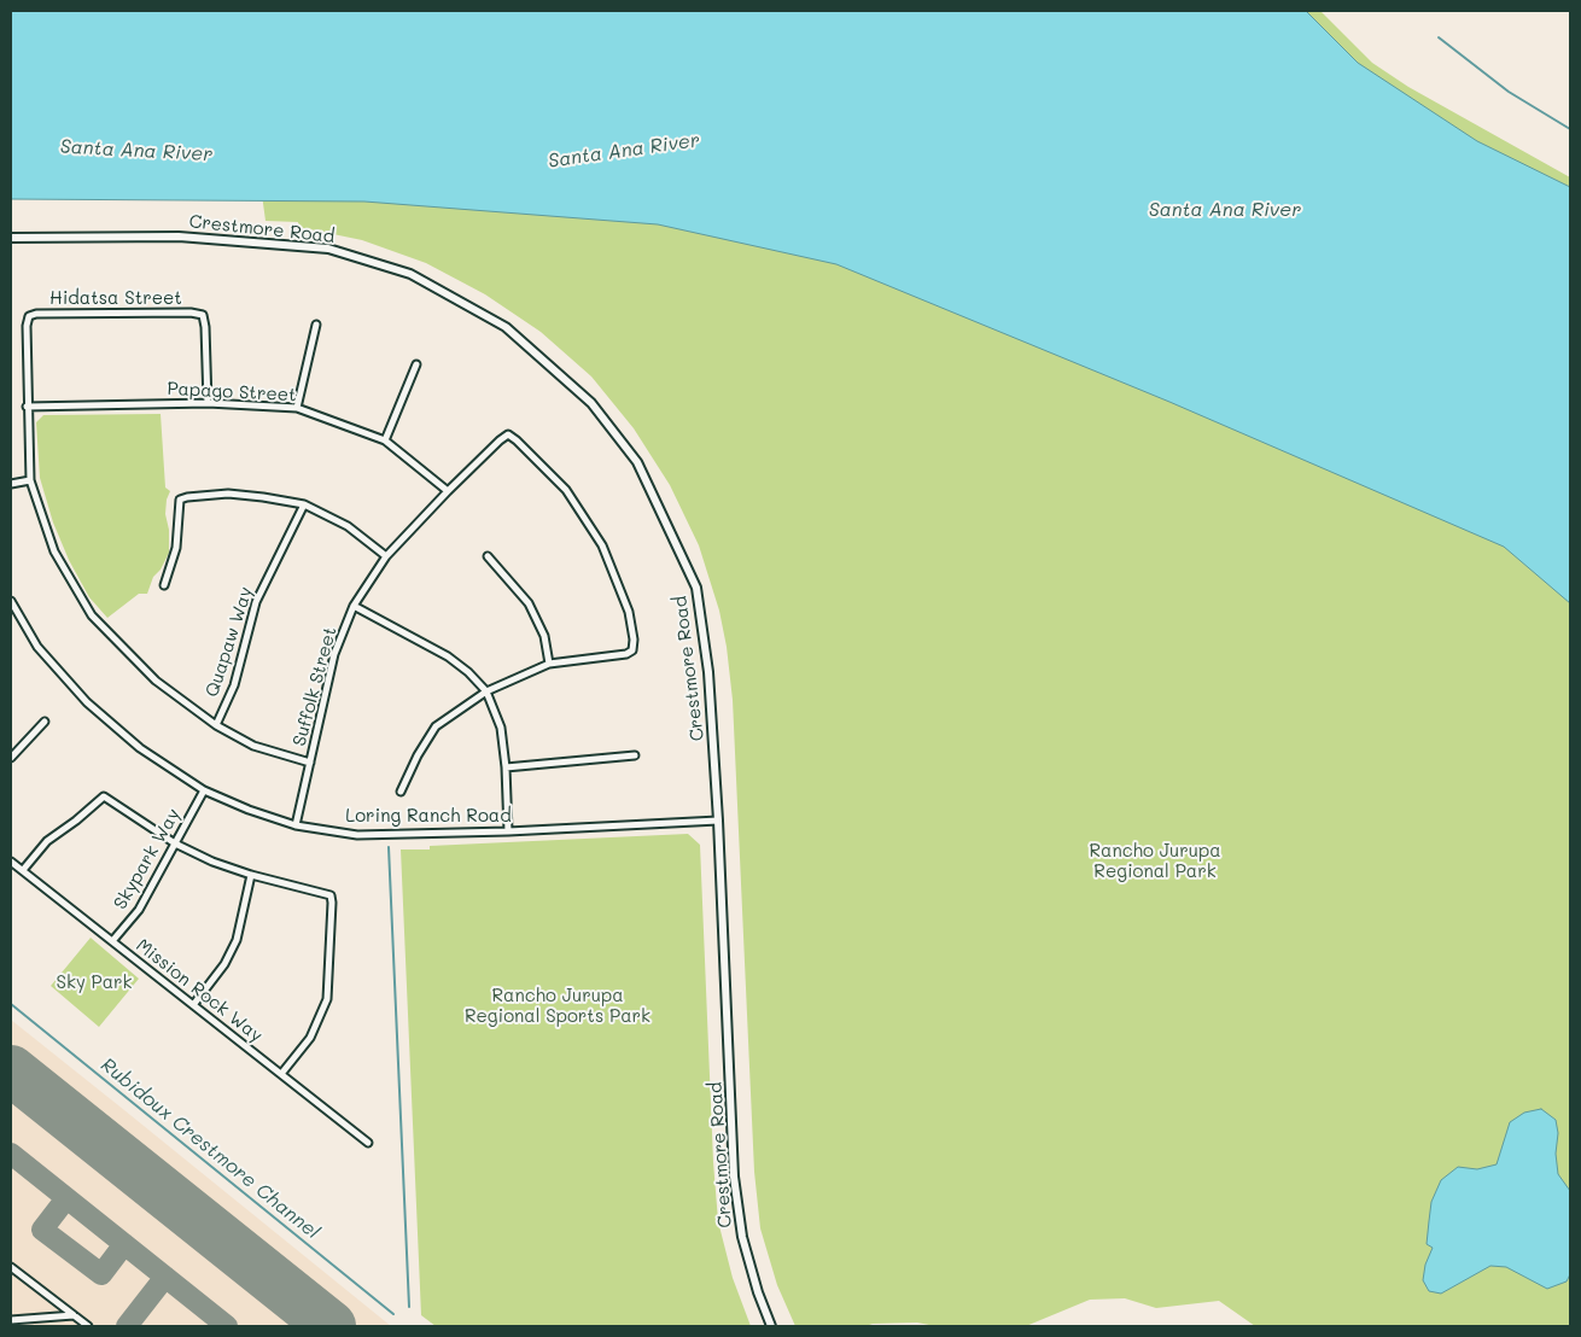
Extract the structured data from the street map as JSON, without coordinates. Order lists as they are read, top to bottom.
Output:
{
  "streets": {
    "street": [
      "Crestmore Road",
      "Hidatsa Street",
      "Papago Street",
      "Quapaw Way",
      "Suffolk Street",
      "Loring Ranch Road",
      "Skypark Way",
      "Mission Rock Way"
    ]
  },
  "crossings": [
    ["Crestmore Road", "Loring Ranch Road"],
    ["Hidatsa Street", "Papago Street"],
    ["Papago Street", "Suffolk Street"],
    ["Suffolk Street", "Loring Ranch Road"],
    ["Loring Ranch Road", "Skypark Way"],
    ["Skypark Way", "Mission Rock Way"]
  ],
  "water": ["Santa Ana River", "Rubidoux Crestmore Channel"],
  "parks": ["Rancho Jurupa Regional Park", "Sky Park", "Rancho Jurupa Regional Sports Park"]
}
